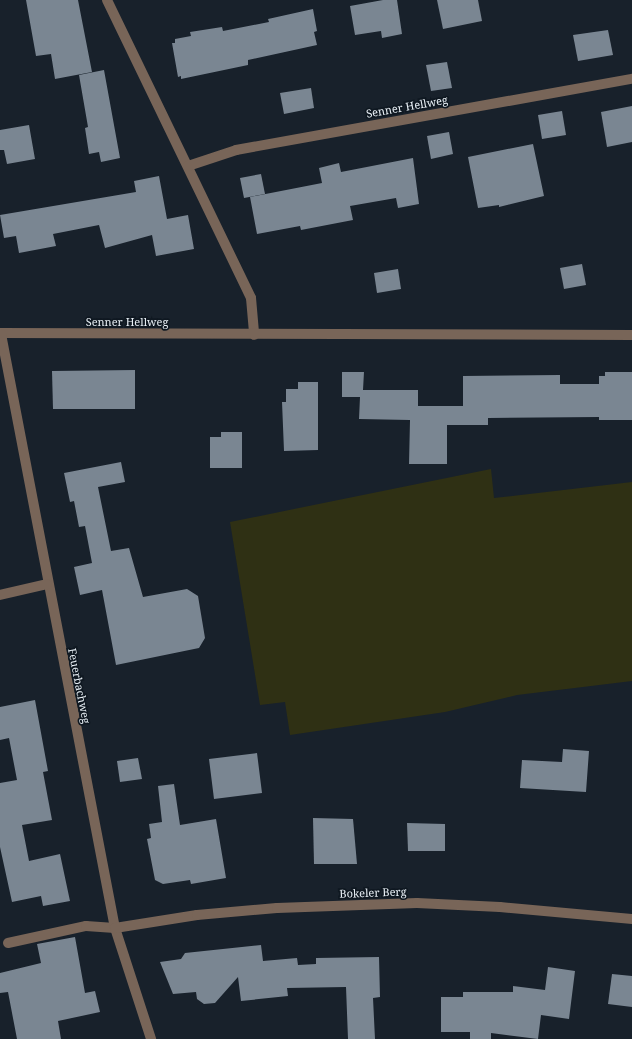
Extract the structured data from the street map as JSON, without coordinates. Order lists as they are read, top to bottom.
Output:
{
  "streets": {
    "street": ["Senner Hellweg", "Feuerbachweg", "Bokeler Berg"]
  },
  "crossings": [
    ["Senner Hellweg", "Feuerbachweg"],
    ["Feuerbachweg", "Bokeler Berg"]
  ]
}
